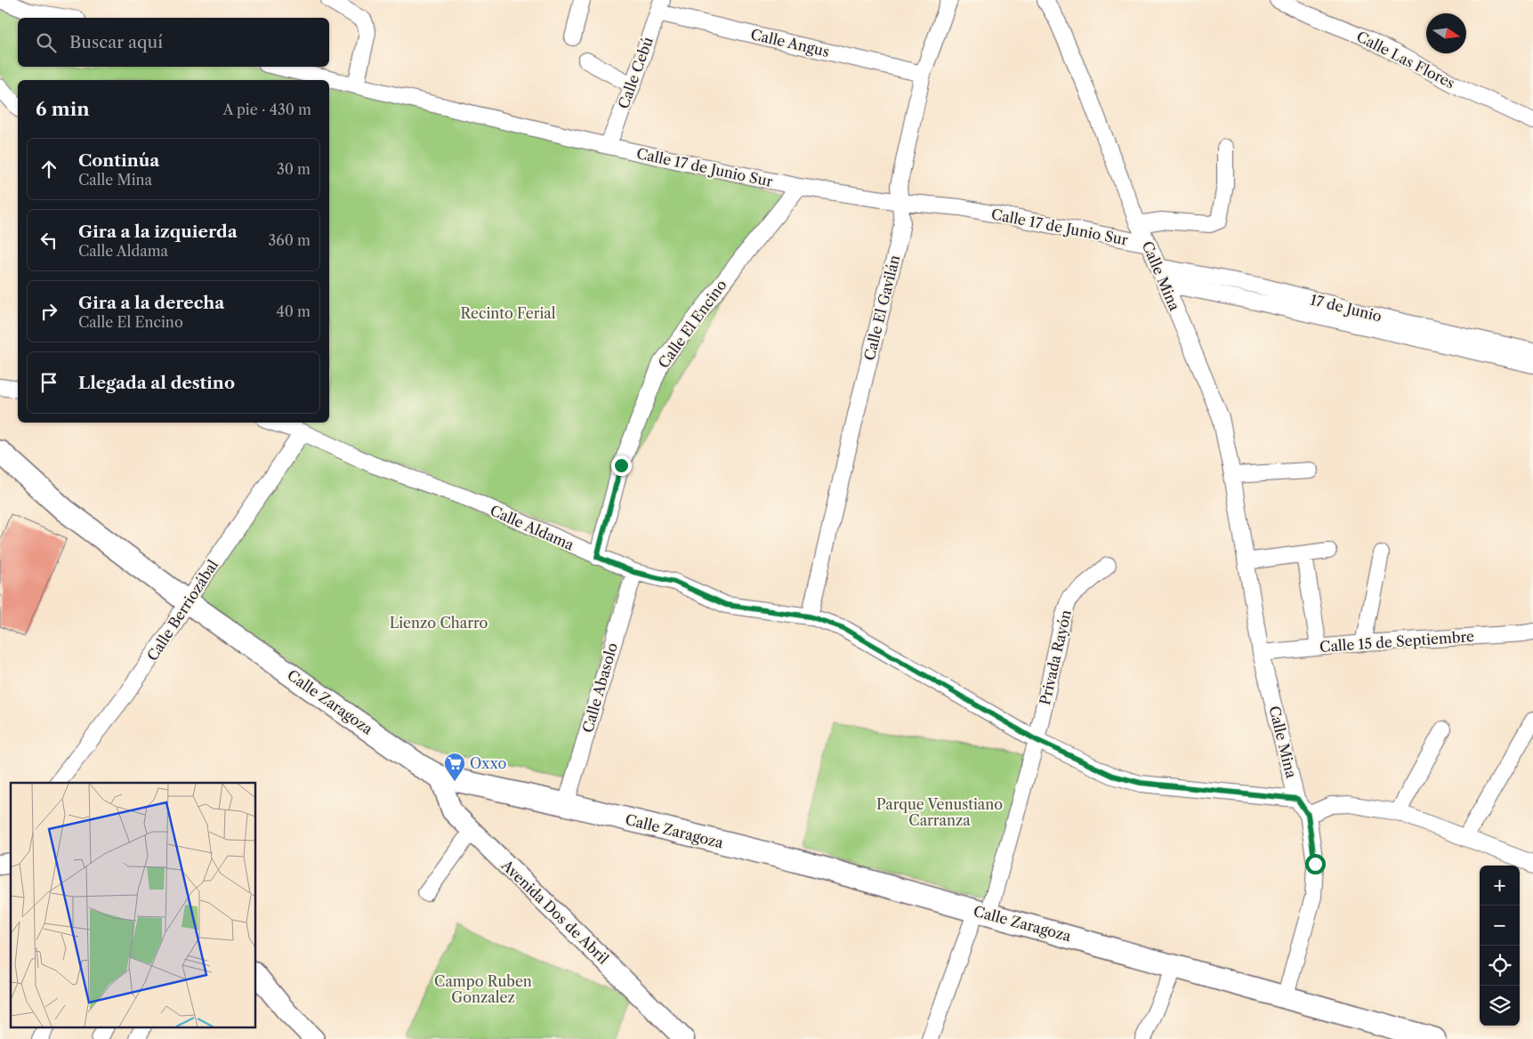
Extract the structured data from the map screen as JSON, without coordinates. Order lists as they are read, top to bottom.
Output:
{
  "streets": {
    "main road": ["Calle Zaragoza"],
    "street": [
      "Calle Angus",
      "Calle Las Flores",
      "Calle Cebú",
      "Calle 17 de Junio Sur",
      "Calle Mina",
      "Calle El Gavilán",
      "17 de Junio",
      "Calle El Encino",
      "Calle Aldama",
      "Calle Berriozábal",
      "Calle 15 de Septiembre",
      "Privada Rayón",
      "Calle Abasolo",
      "Avenida Dos de Abril"
    ]
  },
  "crossings": [
    ["Calle Angus", "Calle Cebú"],
    ["Calle Angus", "Calle El Gavilán"],
    ["Calle Cebú", "Calle 17 de Junio Sur"],
    ["Calle 17 de Junio Sur", "Calle Mina"],
    ["Calle 17 de Junio Sur", "Calle El Gavilán"],
    ["Calle 17 de Junio Sur", "Calle El Encino"],
    ["Calle Mina", "17 de Junio"],
    ["Calle Mina", "Calle Aldama"],
    ["Calle Mina", "Calle 15 de Septiembre"],
    ["Calle Mina", "Calle Zaragoza"],
    ["Calle El Gavilán", "Calle Aldama"],
    ["Calle El Encino", "Calle Aldama"],
    ["Calle Aldama", "Calle Berriozábal"],
    ["Calle Aldama", "Privada Rayón"],
    ["Calle Aldama", "Calle Abasolo"],
    ["Calle Berriozábal", "Calle Zaragoza"],
    ["Privada Rayón", "Calle Zaragoza"],
    ["Calle Abasolo", "Calle Zaragoza"],
    ["Calle Zaragoza", "Avenida Dos de Abril"]
  ],
  "parks": [
    "Recinto Ferial",
    "Lienzo Charro",
    "Parque Venustiano Carranza",
    "Campo Ruben Gonzalez"
  ],
  "places": {
    "supermarket": ["Oxxo"]
  },
  "north": "right",
  "page": {
    "search": "Buscar aquí",
    "heading": ["6 min", "A pie · 430 m"],
    "list": [
      ["Continúa", "Calle Mina", "30 m"],
      ["Gira a la izquierda", "Calle Aldama", "360 m"],
      ["Gira a la derecha", "Calle El Encino", "40 m"],
      "Llegada al destino"
    ],
    "map_buttons": ["+", "−"]
  }
}
